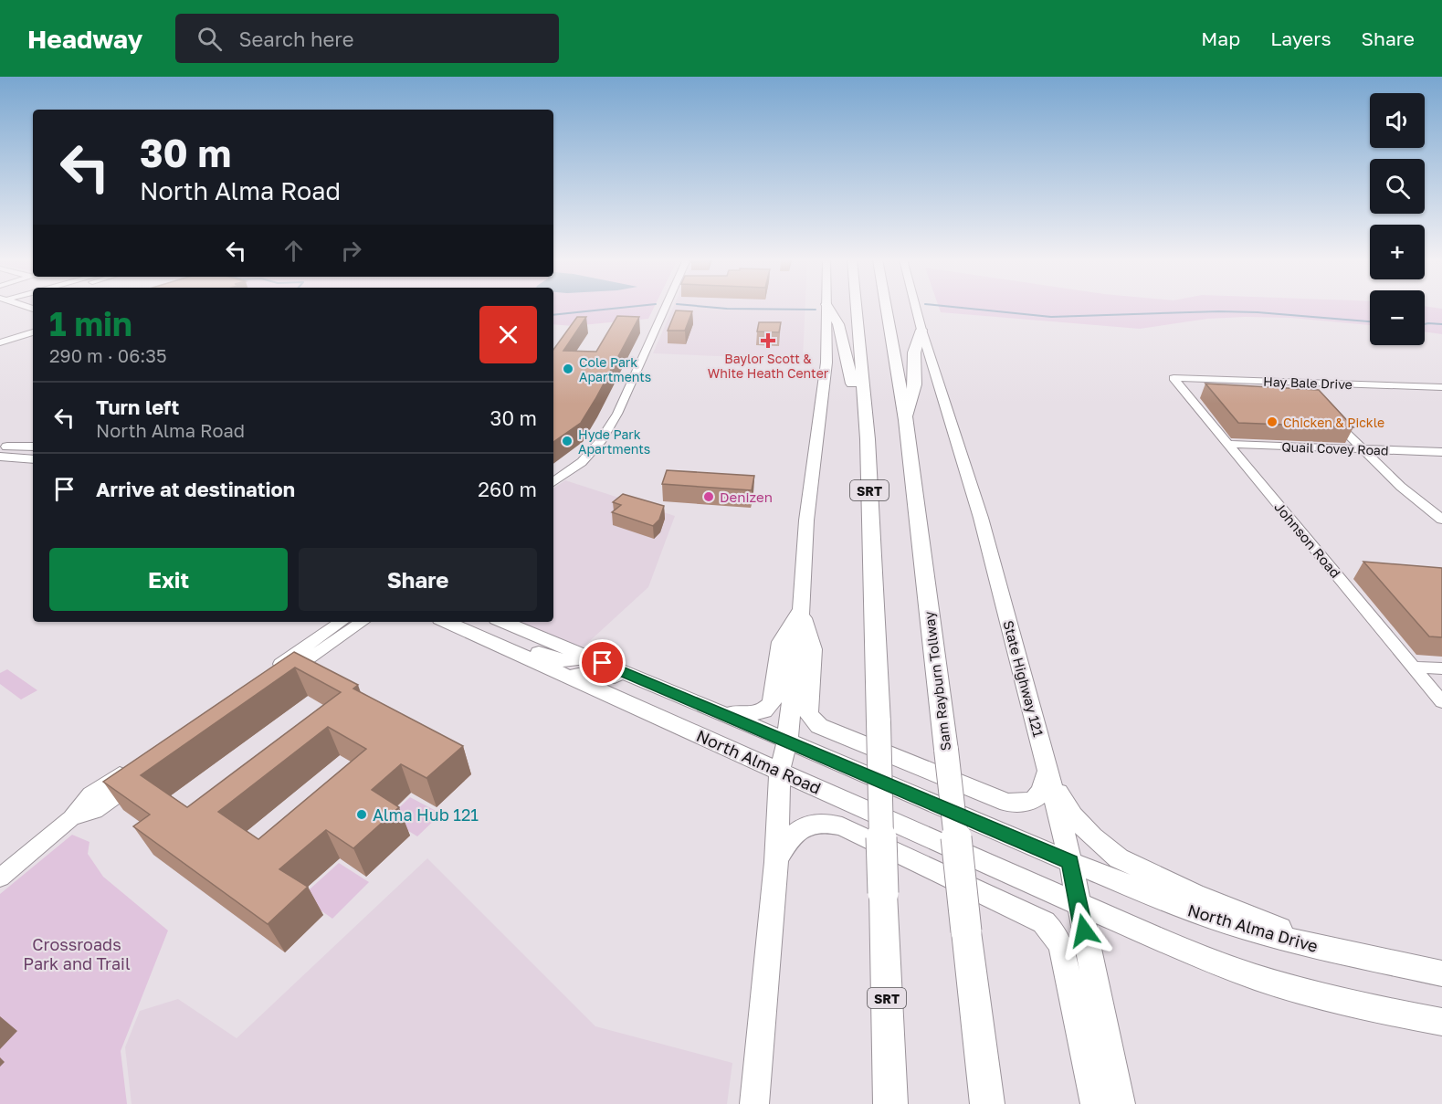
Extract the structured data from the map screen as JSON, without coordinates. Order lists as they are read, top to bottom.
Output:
{
  "streets": {
    "highway": ["SRT", "Sam Rayburn Tollway"],
    "main road": ["State Highway 121", "North Alma Road", "North Alma Drive"],
    "street": ["Hay Bale Drive", "Quail Covey Road", "Johnson Road"]
  },
  "crossings": [
    ["Hay Bale Drive", "Johnson Road"],
    ["Quail Covey Road", "Johnson Road"],
    ["State Highway 121", "North Alma Road"],
    ["State Highway 121", "North Alma Drive"],
    ["North Alma Road", "North Alma Drive"]
  ],
  "parks": ["Crossroads Park and Trail"],
  "places": {
    "health": ["Baylor Scott & White Heath Center"],
    "other": [
      "Cole Park Apartments",
      "Chicken & Pickle",
      "Hyde Park Apartments",
      "Denizen",
      "Alma Hub 121"
    ]
  },
  "page": {
    "header": "Headway",
    "search": "Search here",
    "nav": ["Map", "Layers", "Share"],
    "map_buttons": ["+", "−"],
    "turn": ["30 m", "North Alma Road"],
    "heading": ["1 min", "290 m · 06:35"],
    "list": [
      {
        "name": "Turn left",
        "note": "North Alma Road",
        "value": "30 m"
      },
      {
        "name": "Arrive at destination",
        "value": "260 m"
      }
    ],
    "buttons": ["Exit", "Share"]
  }
}
